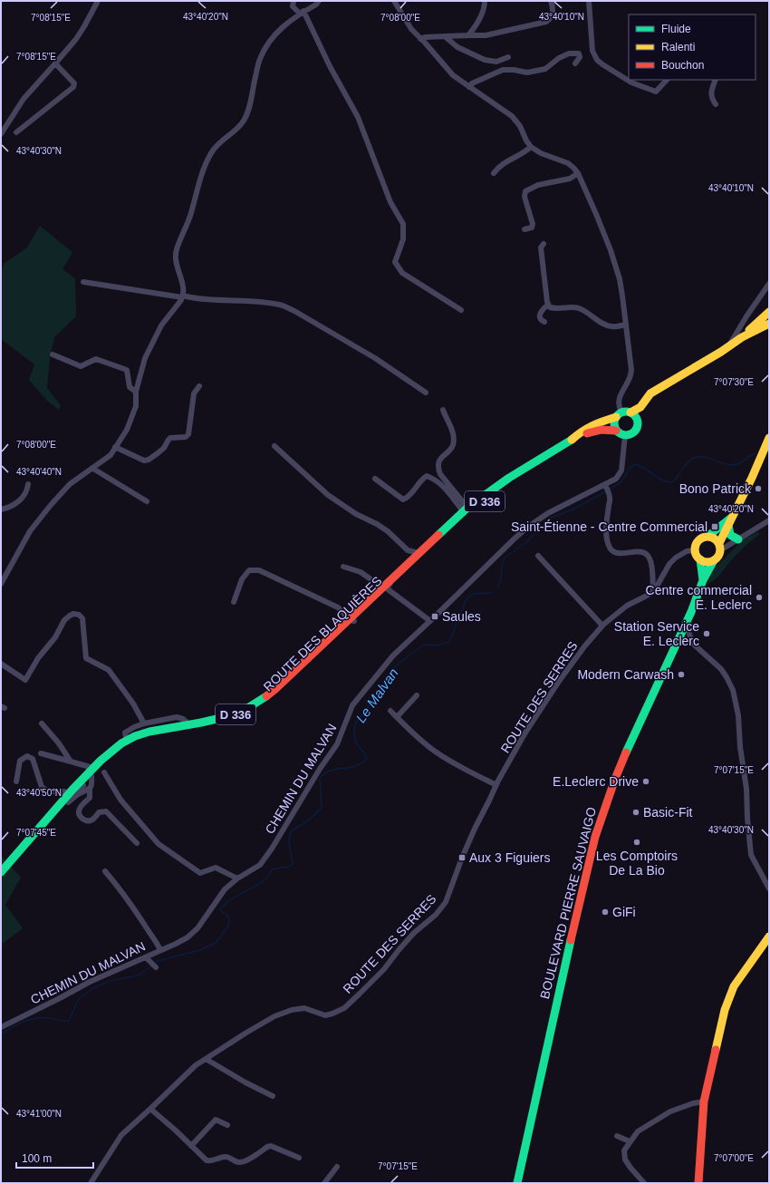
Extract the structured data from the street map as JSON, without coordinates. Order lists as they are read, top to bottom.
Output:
{
  "streets": {
    "main road": ["D 336", "ROUTE DES BLAQUIÈRES", "BOULEVARD PIERRE SAUVAIGO"],
    "street": ["ROUTE DES SERRES", "CHEMIN DU MALVAN"]
  },
  "water": ["Le Malvan"],
  "places": {
    "other": [
      "Bono Patrick",
      "Centre commercial E. Leclerc",
      "Station Service E. Leclerc",
      "Modern Carwash",
      "E.Leclerc Drive",
      "Basic-Fit",
      "Les Comptoirs De La Bio",
      "GiFi"
    ],
    "transit": ["Saint-Étienne - Centre Commercial", "Saules", "Aux 3 Figuiers"]
  },
  "legend": ["Fluide", "Ralenti", "Bouchon"],
  "scale_bar": "100 m",
  "coordinates": [
    "43°40'20\"N",
    "43°40'10\"N",
    "7°08'15\"E",
    "7°08'00\"E",
    "43°40'30\"N",
    "7°07'30\"E",
    "43°40'40\"N",
    "7°07'15\"E",
    "43°40'50\"N",
    "7°07'45\"E",
    "43°41'00\"N",
    "7°07'00\"E"
  ]
}
